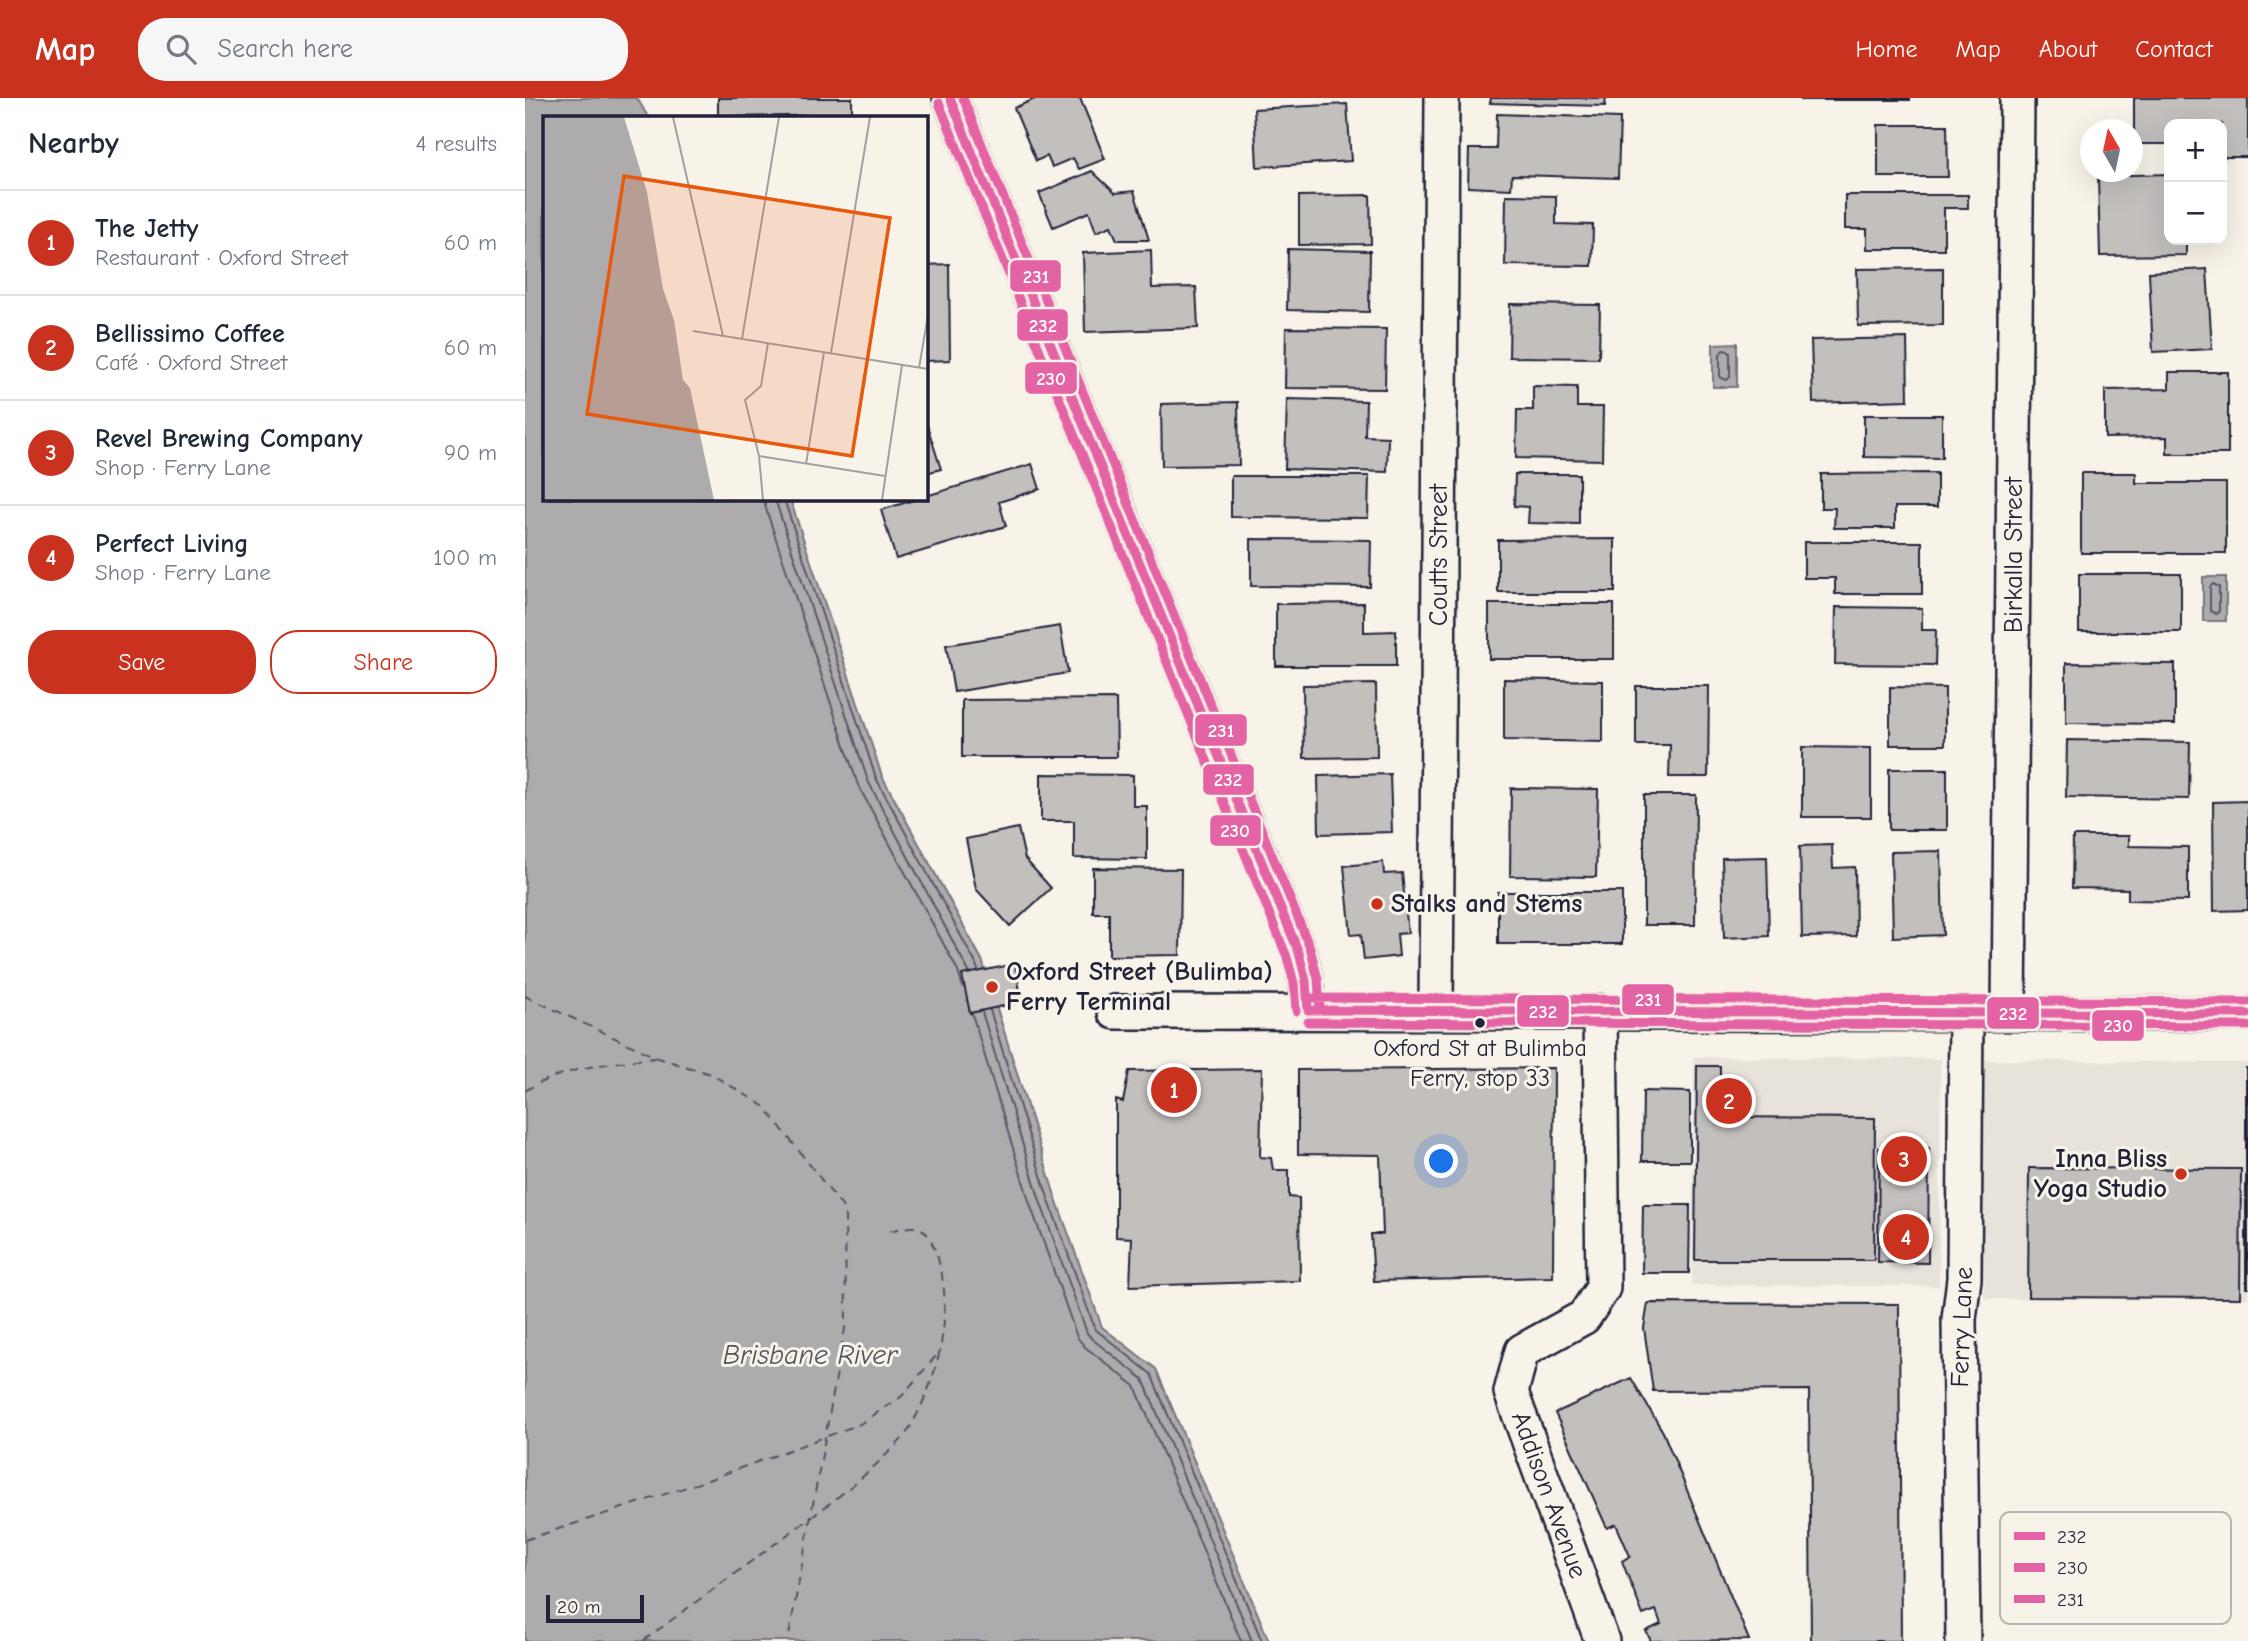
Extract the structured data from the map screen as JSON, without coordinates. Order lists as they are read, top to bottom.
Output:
{
  "streets": {
    "street": [
      "Coutts Street",
      "Birkalla Street",
      "Ferry Lane",
      "Addison Avenue"
    ]
  },
  "water": ["Brisbane River"],
  "places": [
    "Stalks and Stems",
    "Oxford Street (Bulimba) Ferry Terminal",
    "Oxford St at Bulimba Ferry, stop 33",
    "Inna Bliss Yoga Studio"
  ],
  "lines": ["transit line 232", "transit line 231", "transit line 230"],
  "legend": ["232", "230", "231"],
  "scale_bar": "20 m",
  "north": "top",
  "page": {
    "header": "Map",
    "search": "Search here",
    "nav": [
      "Home",
      "Map",
      "About",
      "Contact"
    ],
    "heading": ["Nearby", "4 results"],
    "map_buttons": ["+", "−"],
    "list": [
      {
        "mark": "1",
        "name": "The Jetty",
        "note": "Restaurant · Oxford Street",
        "value": "60 m"
      },
      {
        "mark": "2",
        "name": "Bellissimo Coffee",
        "note": "Café · Oxford Street",
        "value": "60 m"
      },
      {
        "mark": "3",
        "name": "Revel Brewing Company",
        "note": "Shop · Ferry Lane",
        "value": "90 m"
      },
      {
        "mark": "4",
        "name": "Perfect Living",
        "note": "Shop · Ferry Lane",
        "value": "100 m"
      }
    ],
    "buttons": ["Save", "Share"],
    "pins": [
      "1",
      "2",
      "3",
      "4"
    ],
    "scale": "20 m"
  }
}
